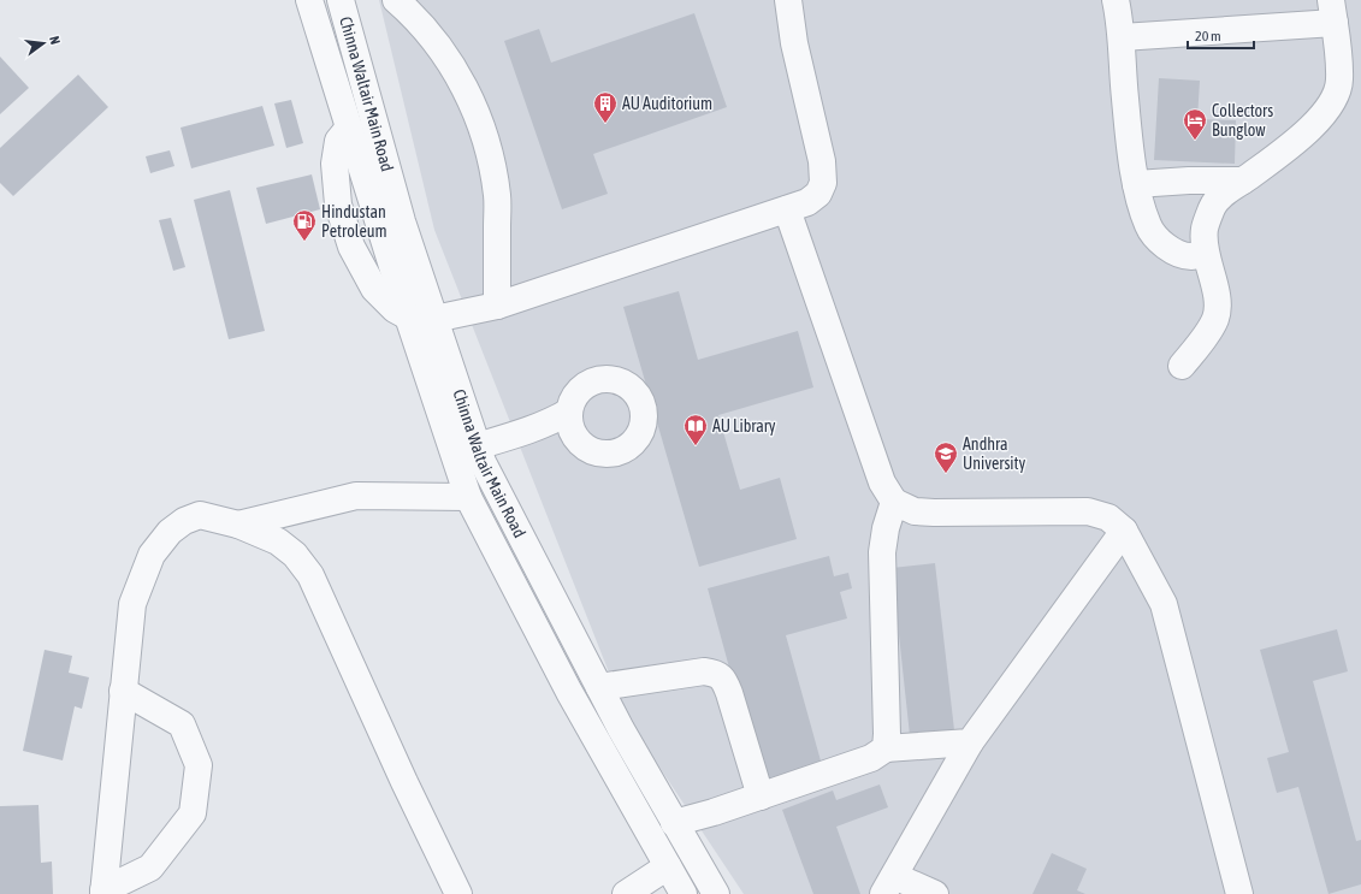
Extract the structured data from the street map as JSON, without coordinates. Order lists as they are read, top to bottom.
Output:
{
  "streets": {
    "street": ["Chinna Waltair Main Road"]
  },
  "places": {
    "building": ["AU Auditorium"],
    "hotel": ["Collectors Bunglow"],
    "fuel station": ["Hindustan Petroleum"],
    "library": ["AU Library"],
    "school or university": ["Andhra University"]
  },
  "scale_bar": "20 m",
  "north": "right"
}
